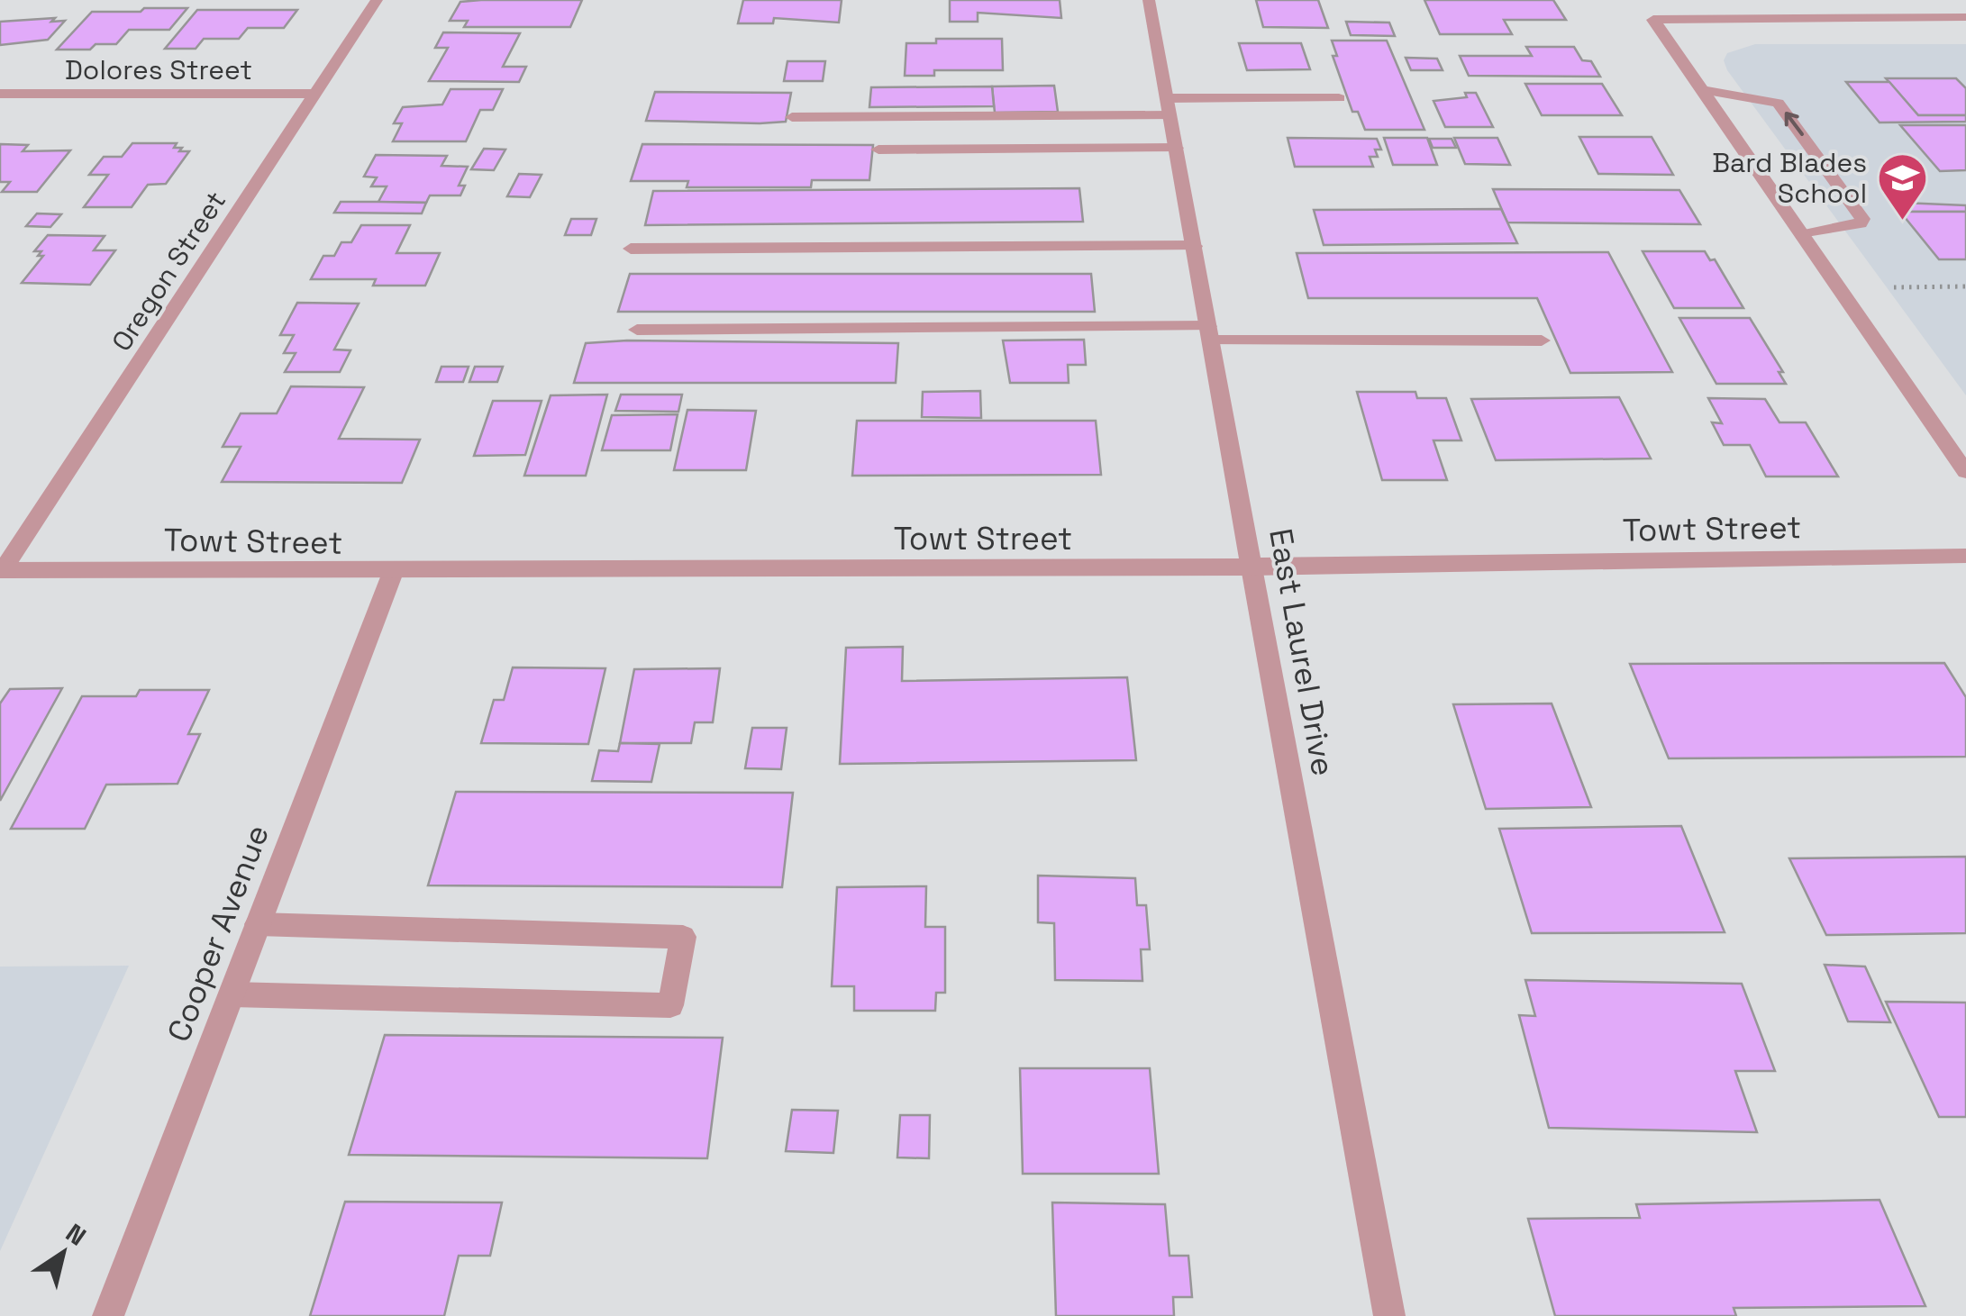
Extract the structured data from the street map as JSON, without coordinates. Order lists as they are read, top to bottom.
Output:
{
  "streets": {
    "street": [
      "Dolores Street",
      "Oregon Street",
      "Towt Street",
      "East Laurel Drive",
      "Cooper Avenue"
    ]
  },
  "crossings": [
    ["Dolores Street", "Oregon Street"],
    ["Oregon Street", "Towt Street"],
    ["Towt Street", "East Laurel Drive"],
    ["Towt Street", "Cooper Avenue"]
  ],
  "places": {
    "school or university": ["Bard Blades School"]
  },
  "north": "top right"
}
